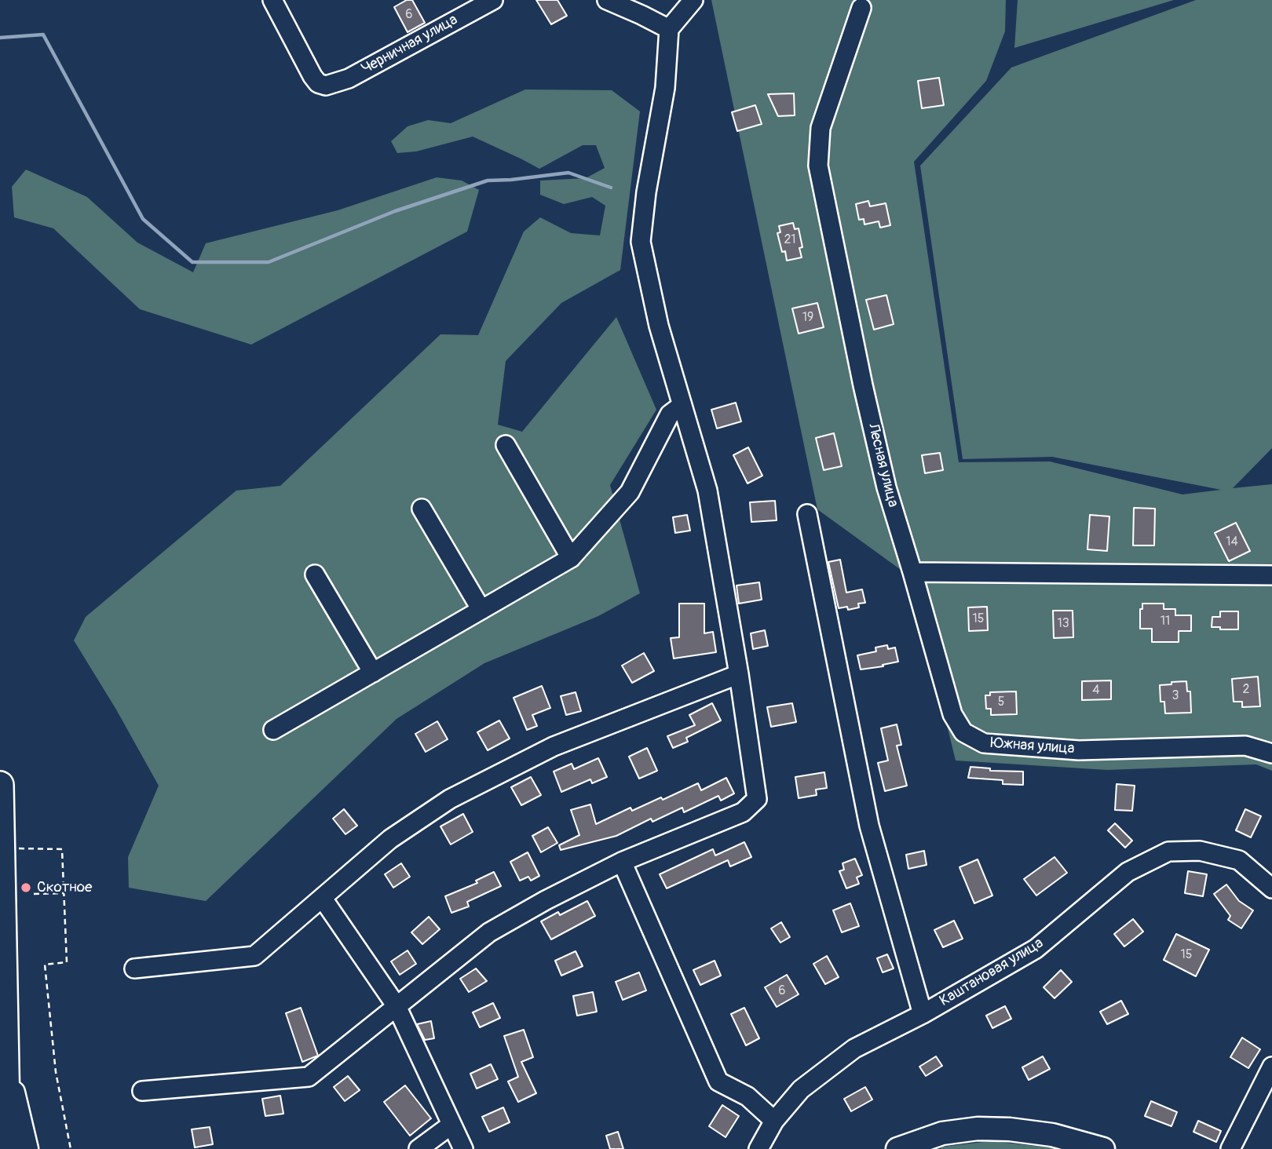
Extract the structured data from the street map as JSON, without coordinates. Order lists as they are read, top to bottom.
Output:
{
  "streets": {
    "street": [
      "Черничная улица",
      "Лесная улица",
      "Южная улица",
      "Каштановая улица"
    ]
  },
  "crossings": [
    ["Лесная улица", "Южная улица"]
  ],
  "places": ["Скотное"],
  "house_numbers": [
    "6",
    "21",
    "19",
    "14",
    "15",
    "11",
    "13",
    "2",
    "4",
    "3",
    "5",
    "15",
    "6"
  ]
}
